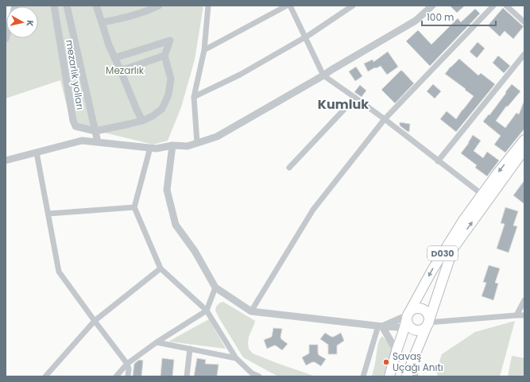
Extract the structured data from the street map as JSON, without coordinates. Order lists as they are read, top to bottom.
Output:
{
  "streets": {
    "main road": ["D030"],
    "street": ["mezarlık yolları"]
  },
  "districts": ["Kumluk"],
  "parks": ["Mezarlık"],
  "places": ["Savaş Uçağı Anıtı"],
  "scale_bar": "100 m",
  "north": "right"
}
